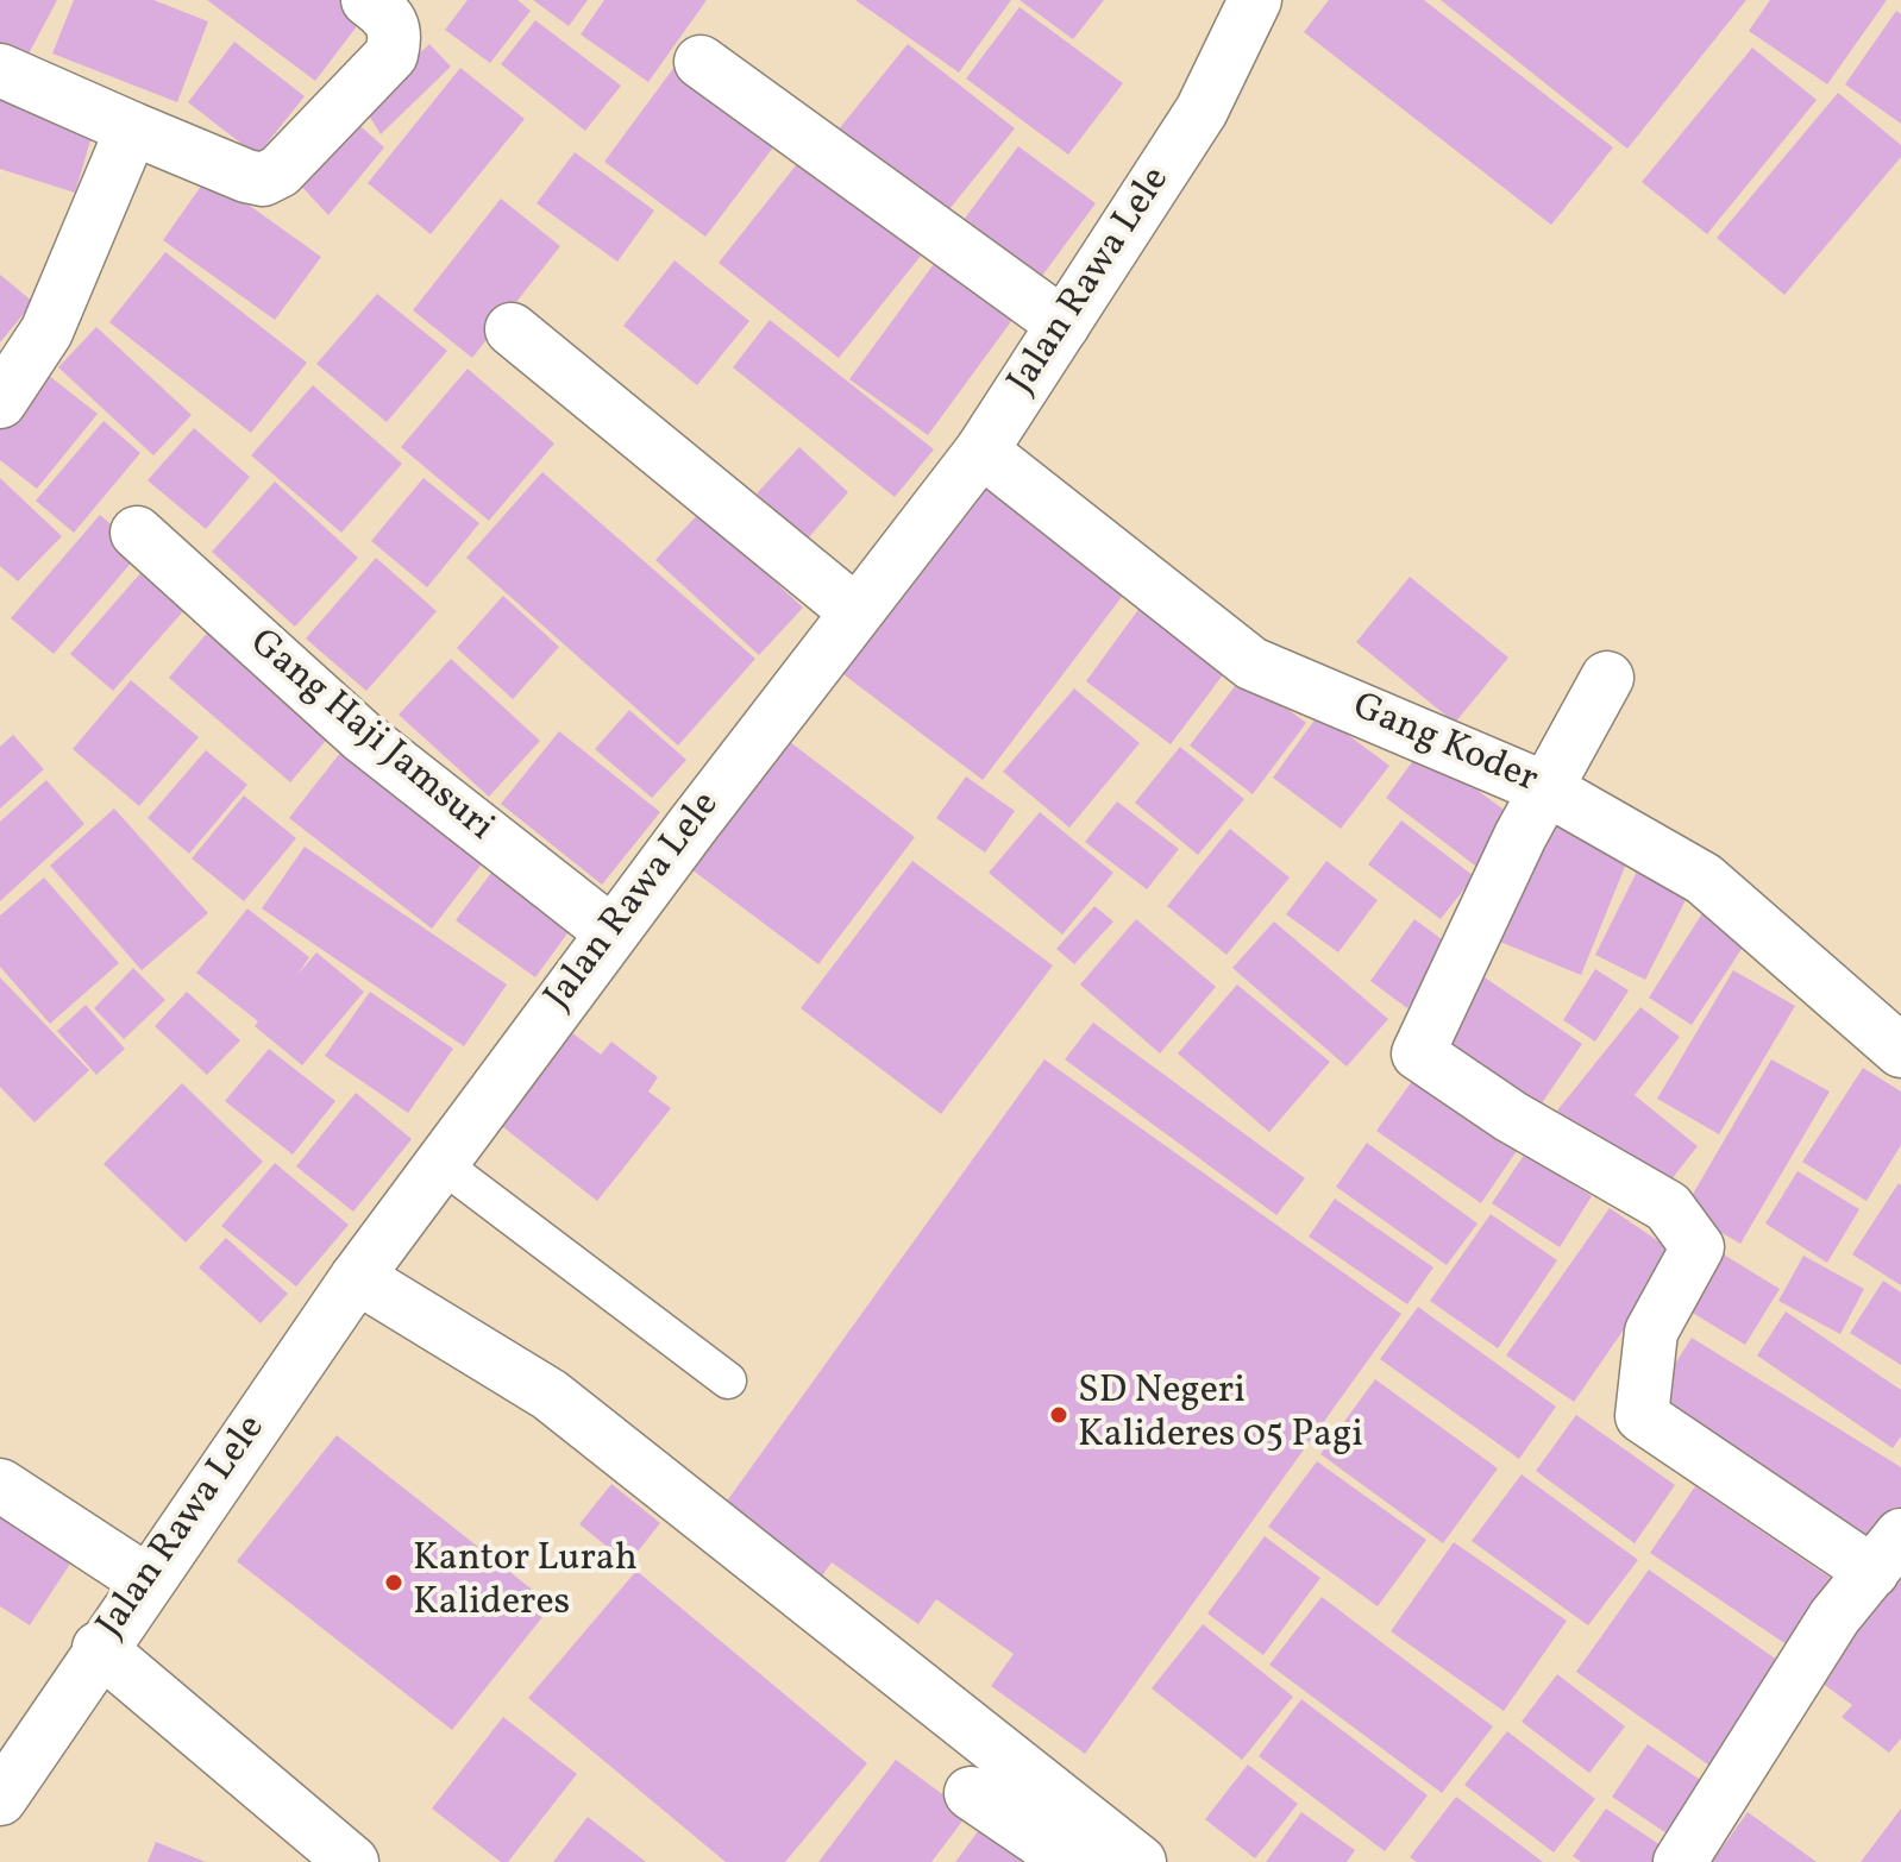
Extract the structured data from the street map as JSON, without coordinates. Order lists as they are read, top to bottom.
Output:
{
  "streets": {
    "street": ["Jalan Rawa Lele", "Gang Haji Jamsuri", "Gang Koder"]
  },
  "crossings": [
    ["Jalan Rawa Lele", "Gang Haji Jamsuri"],
    ["Jalan Rawa Lele", "Gang Koder"]
  ],
  "places": ["SD Negeri Kalideres 05 Pagi", "Kantor Lurah Kalideres"]
}
